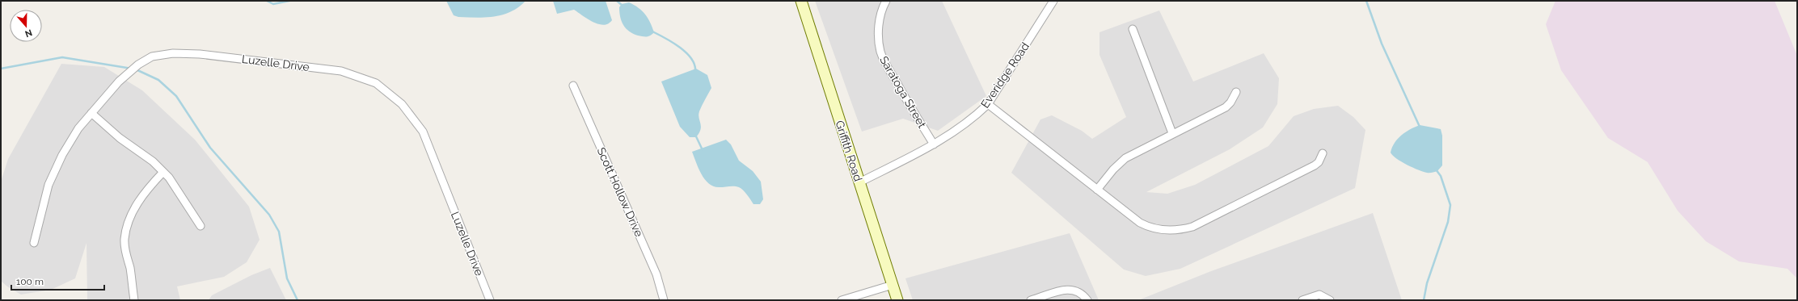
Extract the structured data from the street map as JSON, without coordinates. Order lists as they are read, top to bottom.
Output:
{
  "streets": {
    "street": [
      "Luzelle Drive",
      "Everidge Road",
      "Saratoga Street",
      "Griffith Road",
      "Scott Hollow Drive"
    ]
  },
  "crossings": [
    ["Everidge Road", "Saratoga Street"],
    ["Everidge Road", "Griffith Road"]
  ],
  "scale_bar": "100 m",
  "north": "bottom"
}
